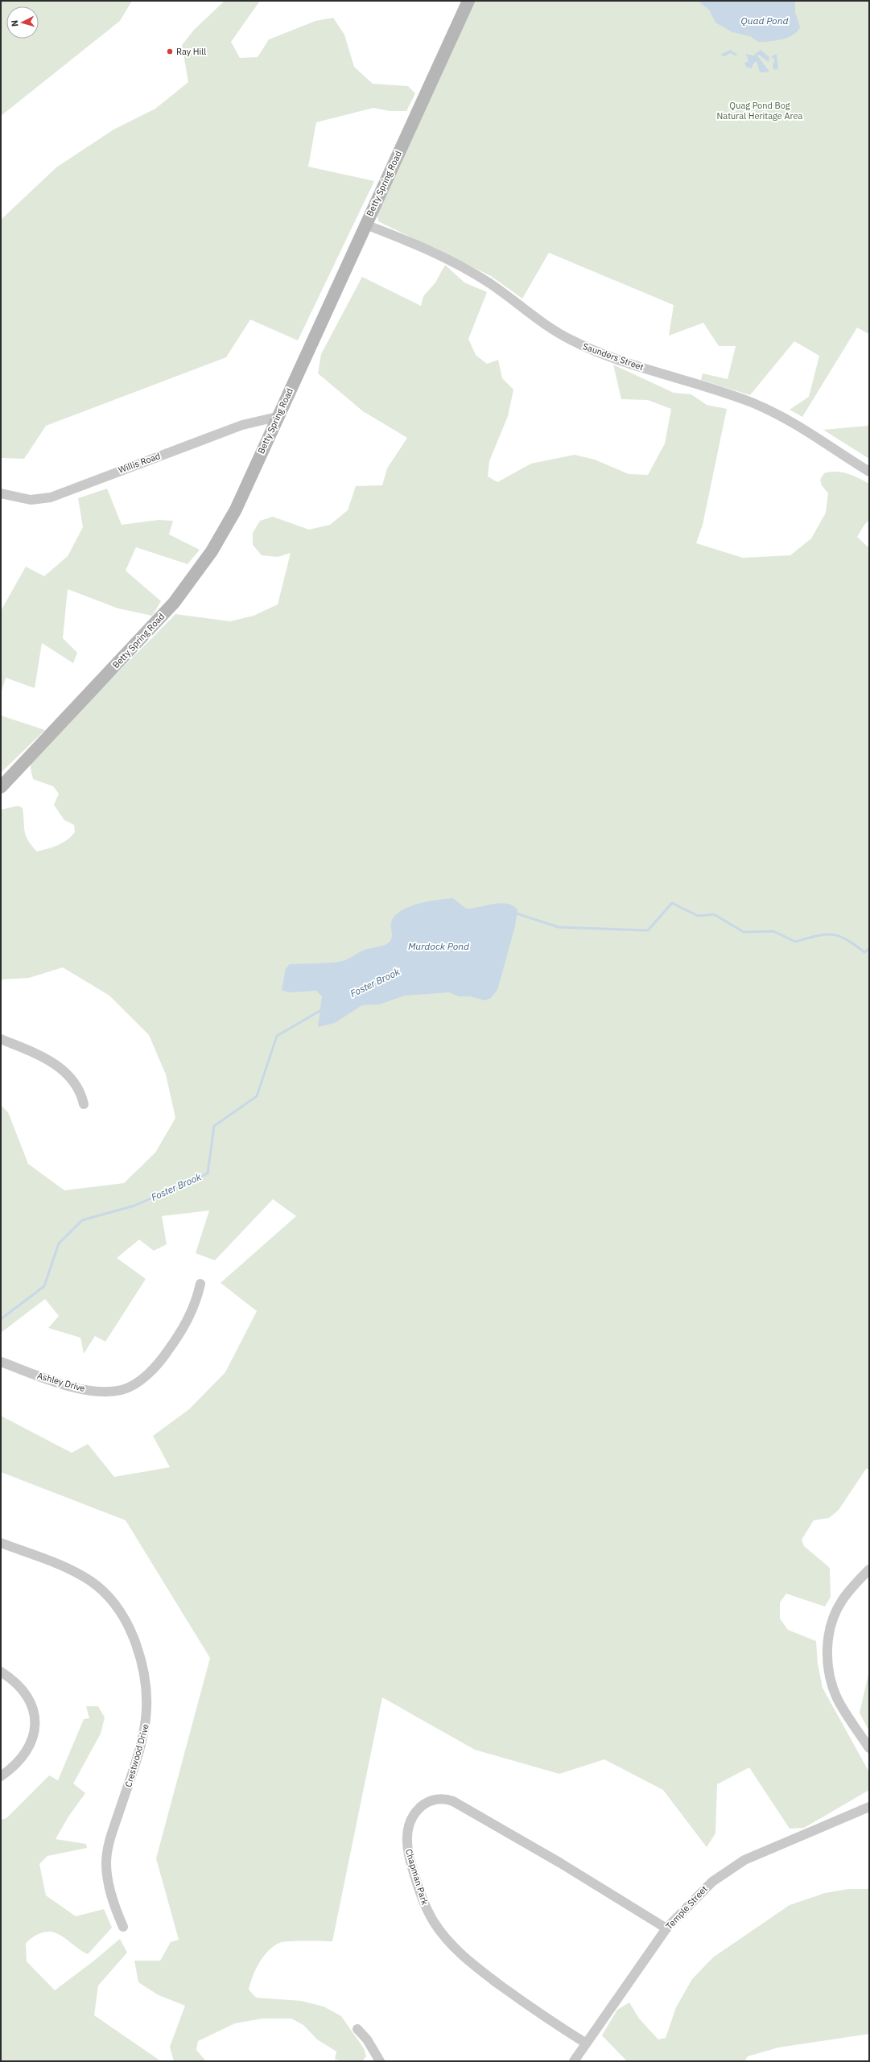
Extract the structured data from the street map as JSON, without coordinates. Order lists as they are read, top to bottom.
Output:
{
  "streets": {
    "street": [
      "Betty Spring Road",
      "Saunders Street",
      "Willis Road",
      "Ashley Drive",
      "Crestwood Drive",
      "Chapman Park",
      "Temple Street"
    ]
  },
  "crossings": [
    ["Betty Spring Road", "Saunders Street"],
    ["Betty Spring Road", "Willis Road"],
    ["Chapman Park", "Temple Street"]
  ],
  "water": ["Quad Pond", "Murdock Pond", "Foster Brook"],
  "parks": ["Quag Pond Bog Natural Heritage Area"],
  "places": ["Ray Hill"],
  "north": "left"
}
